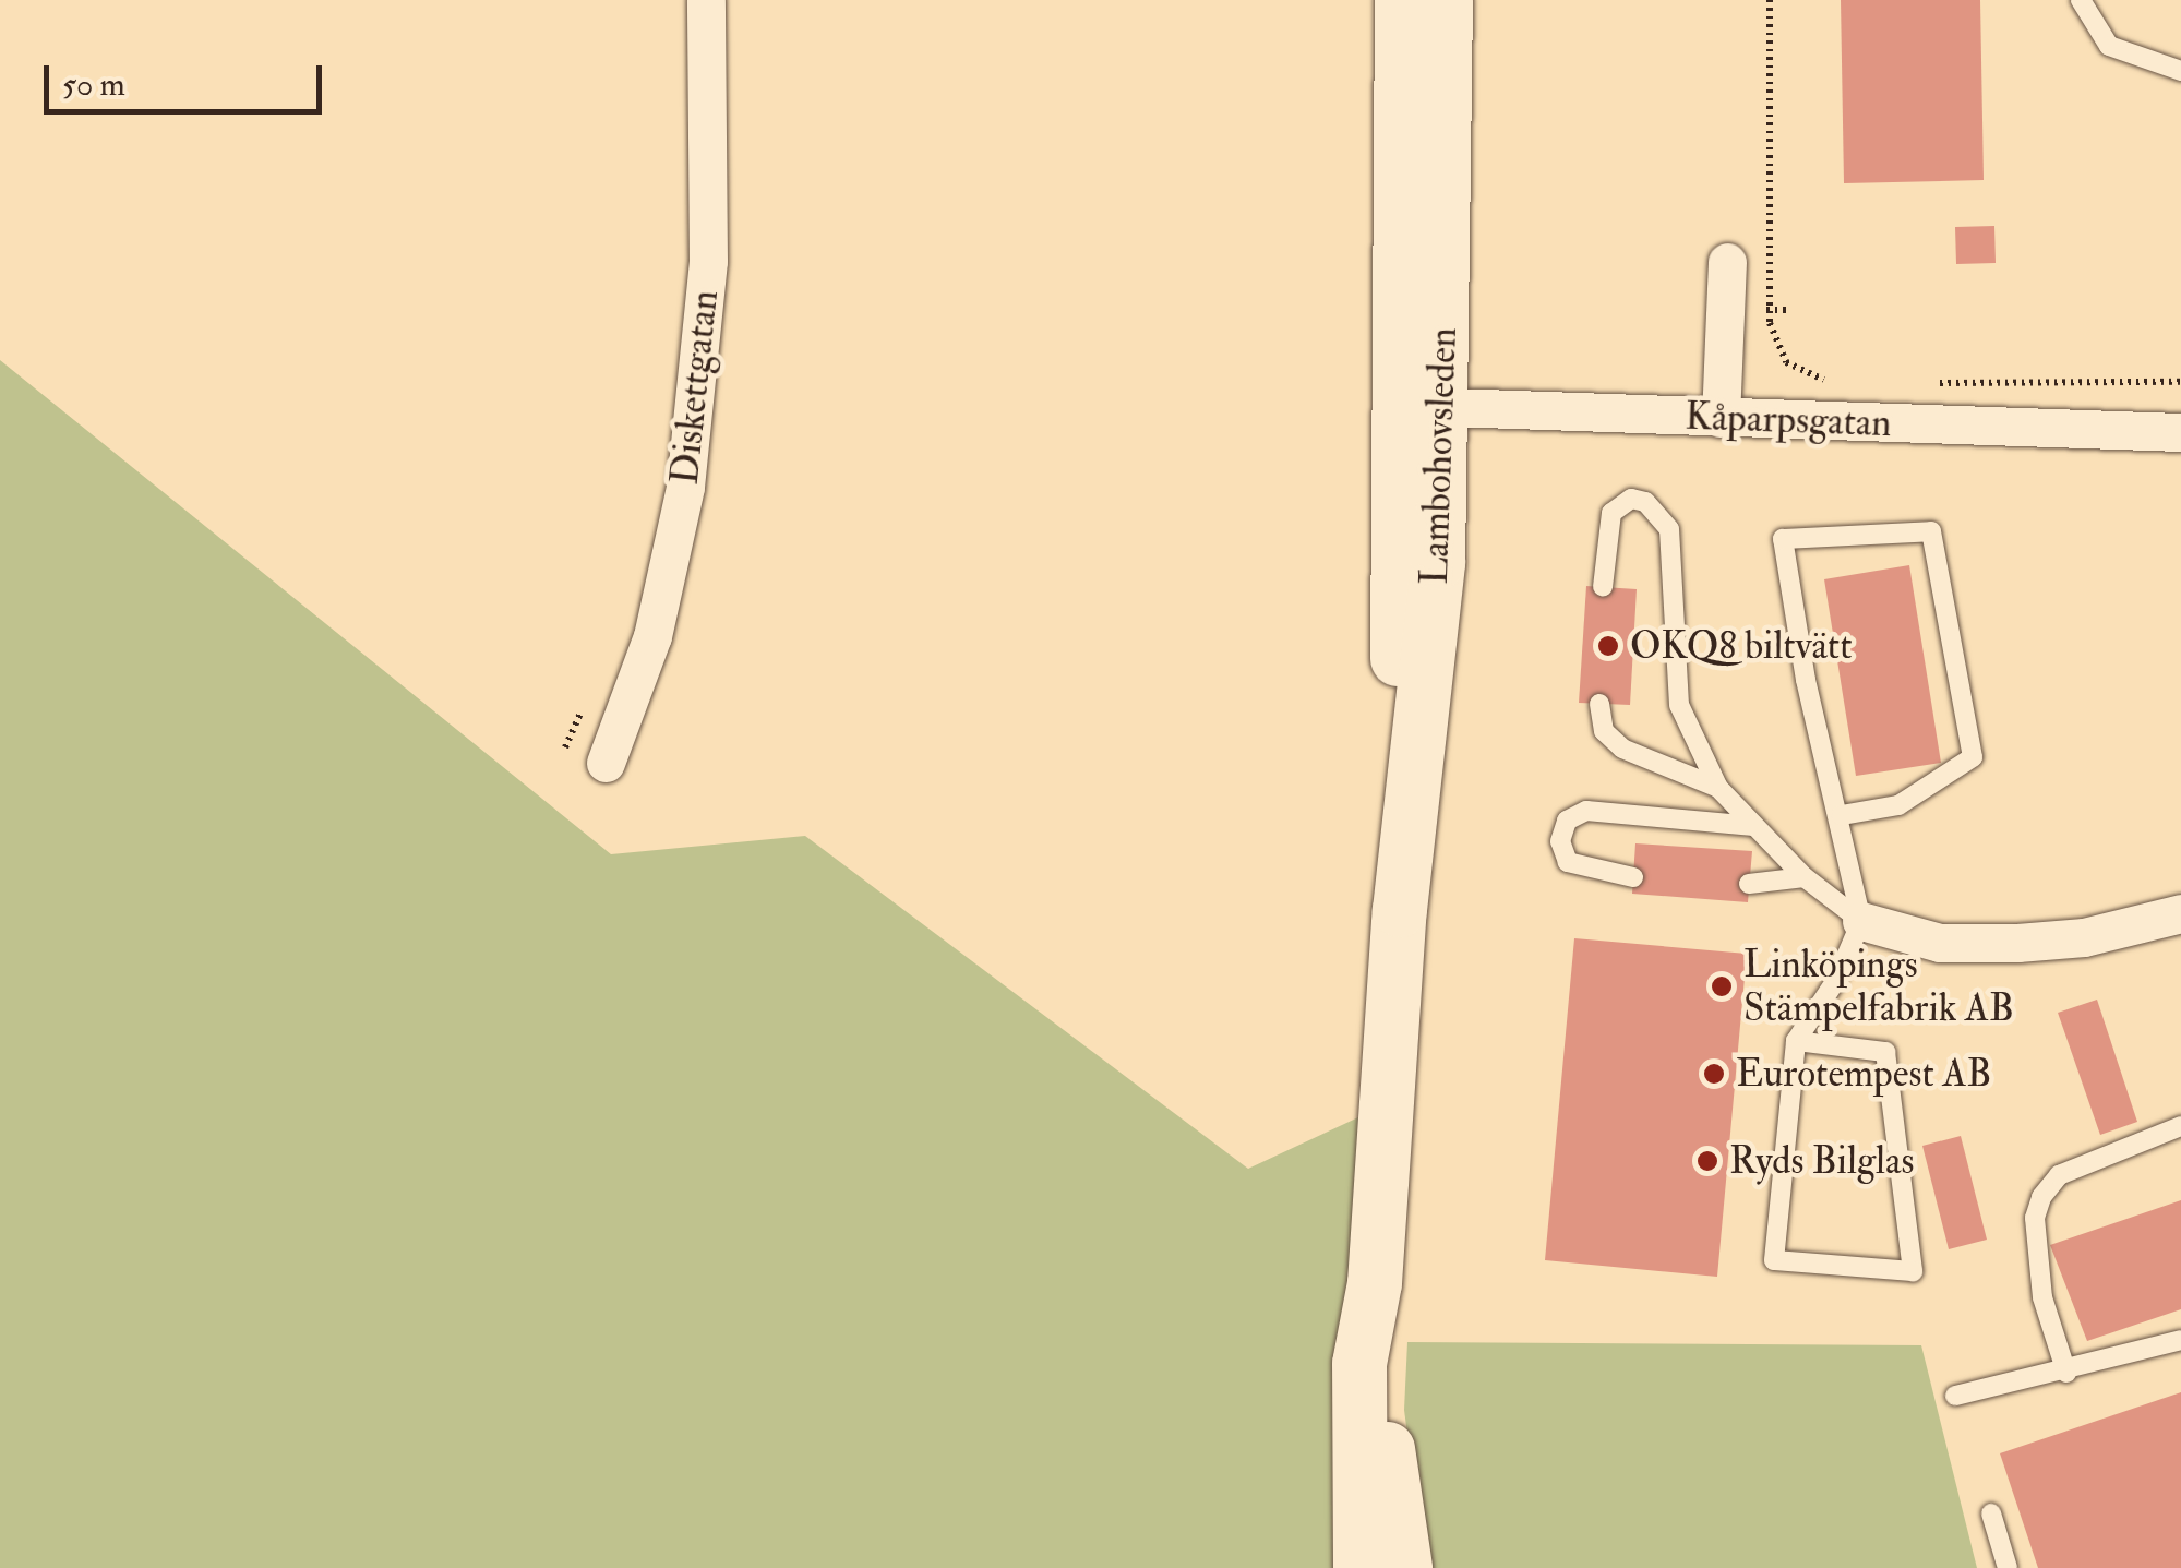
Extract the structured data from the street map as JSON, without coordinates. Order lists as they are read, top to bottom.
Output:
{
  "streets": {
    "main road": ["Lambohovsleden"],
    "street": ["Diskettgatan", "Kåparpsgatan"]
  },
  "crossings": [
    ["Kåparpsgatan", "Lambohovsleden"]
  ],
  "places": [
    "OKQ8 biltvätt",
    "Linköpings Stämpelfabrik AB",
    "Eurotempest AB",
    "Ryds Bilglas"
  ],
  "scale_bar": "50 m"
}
